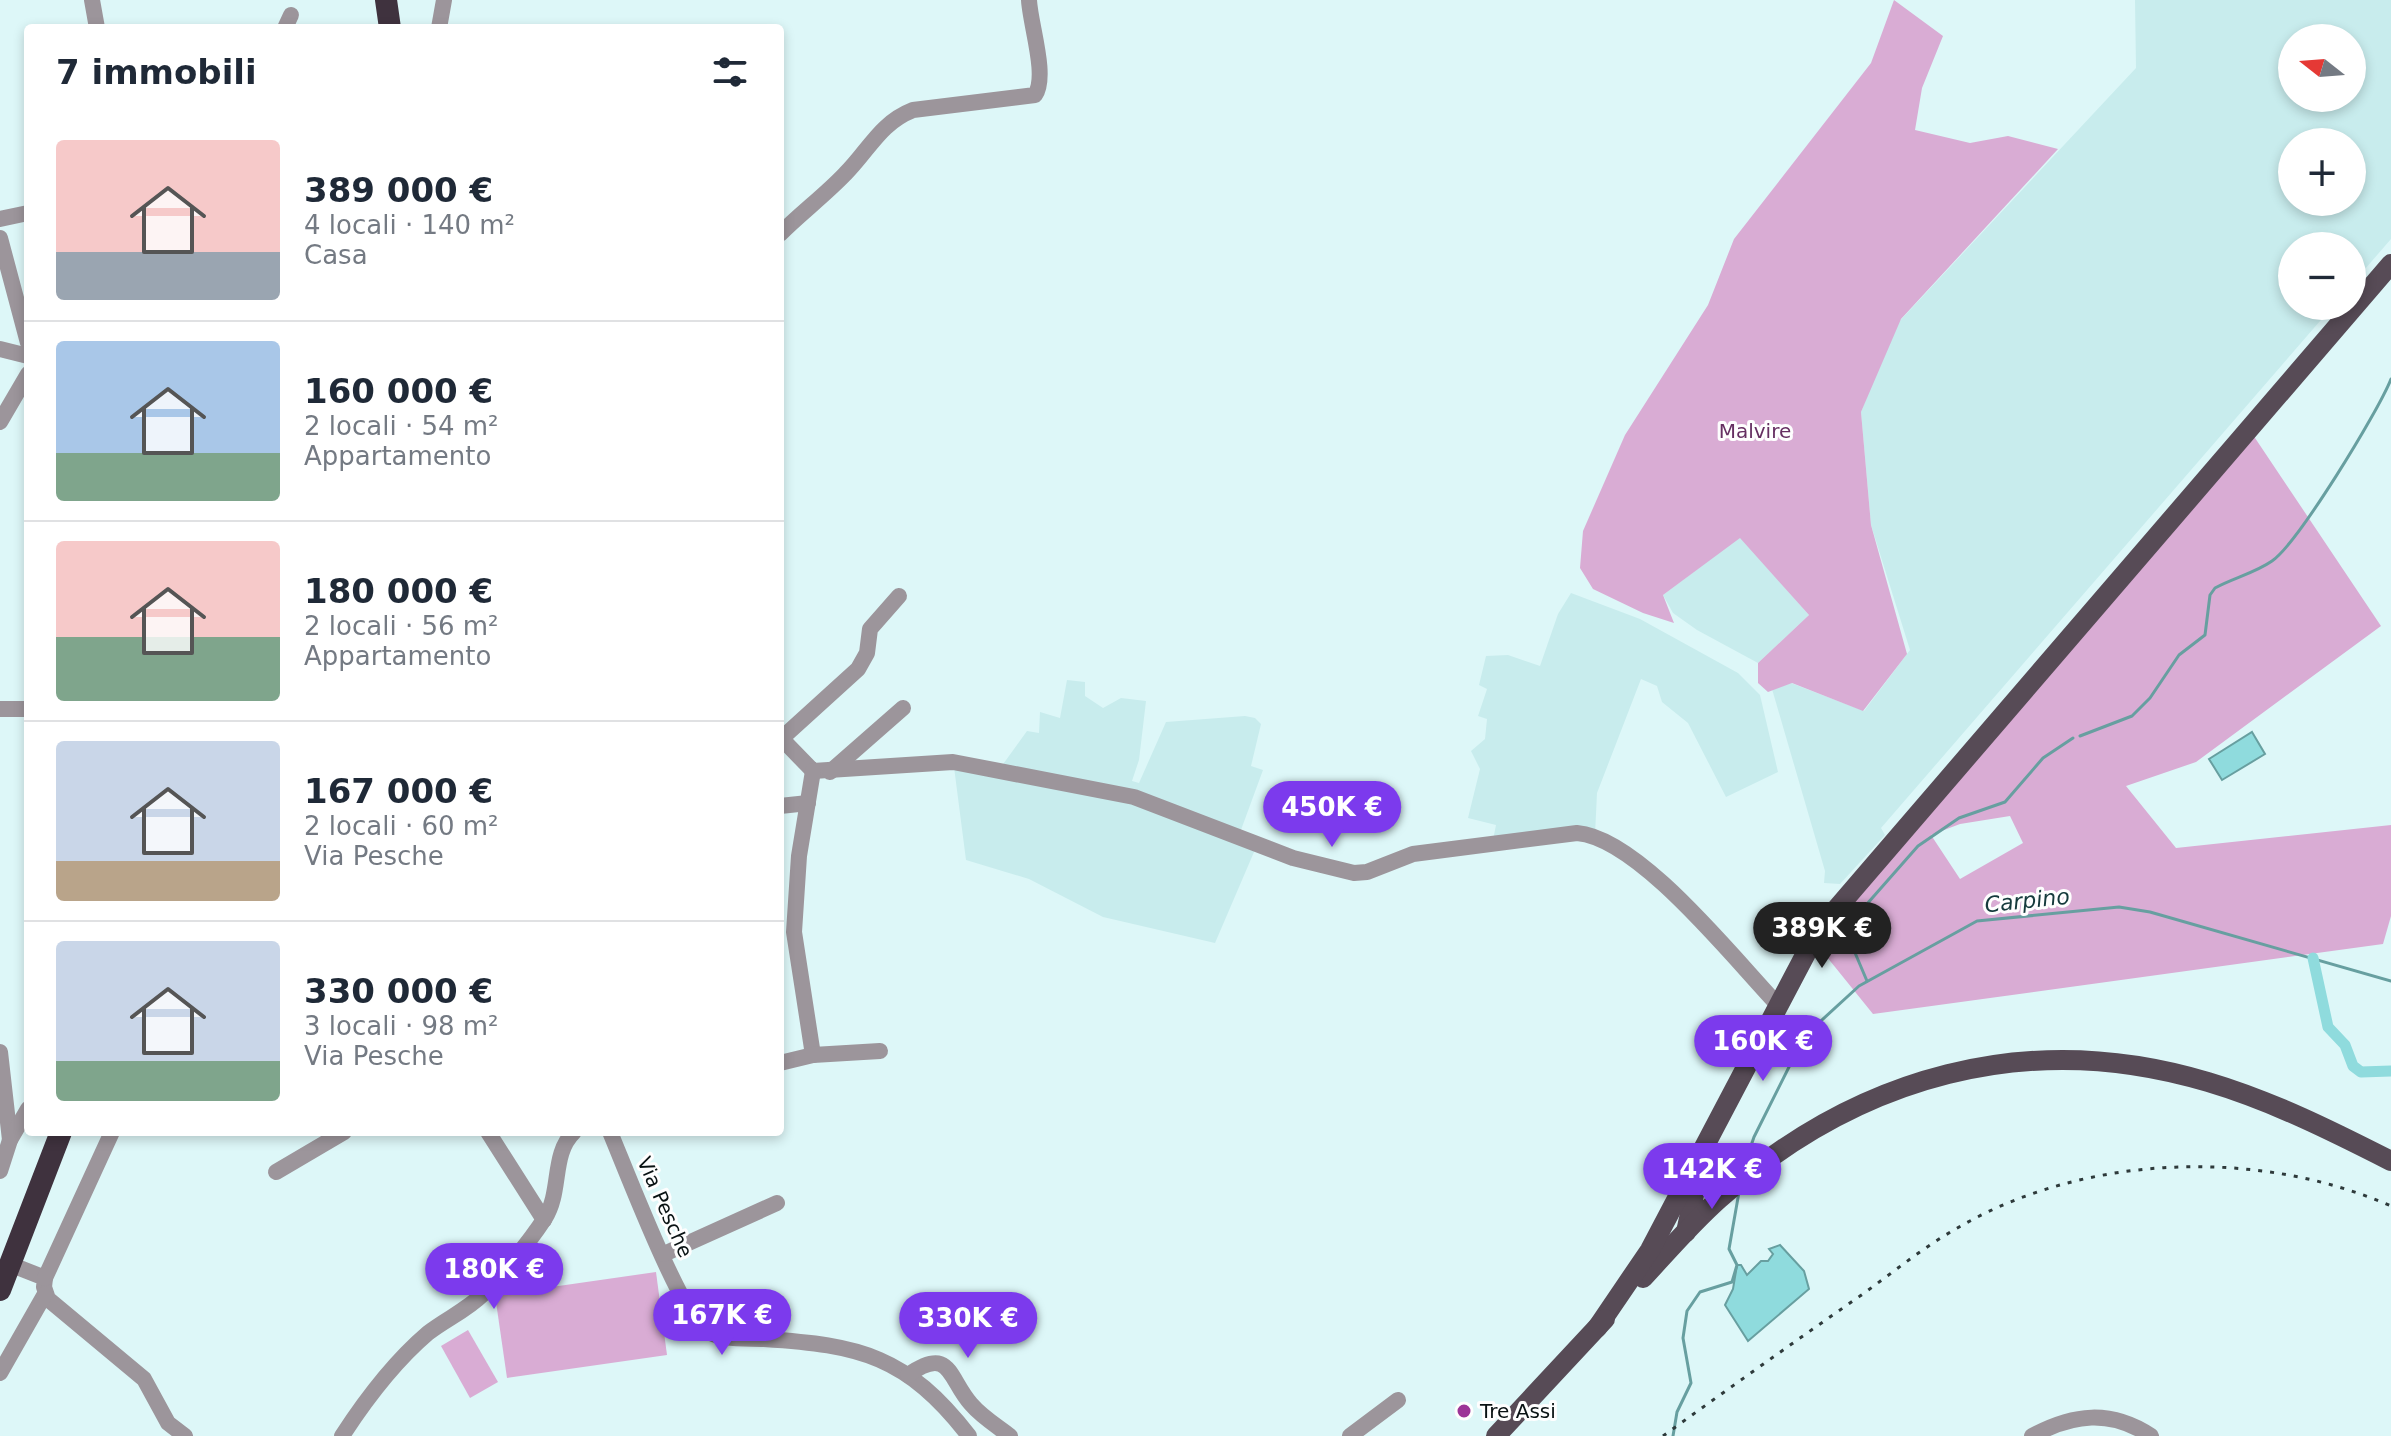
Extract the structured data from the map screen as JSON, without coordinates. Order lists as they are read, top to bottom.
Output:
{
  "streets": {
    "street": ["Via Pesche"]
  },
  "water": ["Carpino"],
  "parks": ["Malvire"],
  "places": ["Tre Assi"],
  "north": "left",
  "page": {
    "map_buttons": ["+", "−"],
    "heading": "7 immobili",
    "list": [
      {
        "name": "389 000 €",
        "note": "4 locali · 140 m² · Casa"
      },
      {
        "name": "160 000 €",
        "note": "2 locali · 54 m² · Appartamento"
      },
      {
        "name": "180 000 €",
        "note": "2 locali · 56 m² · Appartamento"
      },
      {
        "name": "167 000 €",
        "note": "2 locali · 60 m² · Via Pesche"
      },
      {
        "name": "330 000 €",
        "note": "3 locali · 98 m² · Via Pesche"
      }
    ],
    "price": [
      "450K €",
      "389K €",
      "160K €",
      "142K €",
      "180K €",
      "167K €",
      "330K €"
    ]
  }
}
